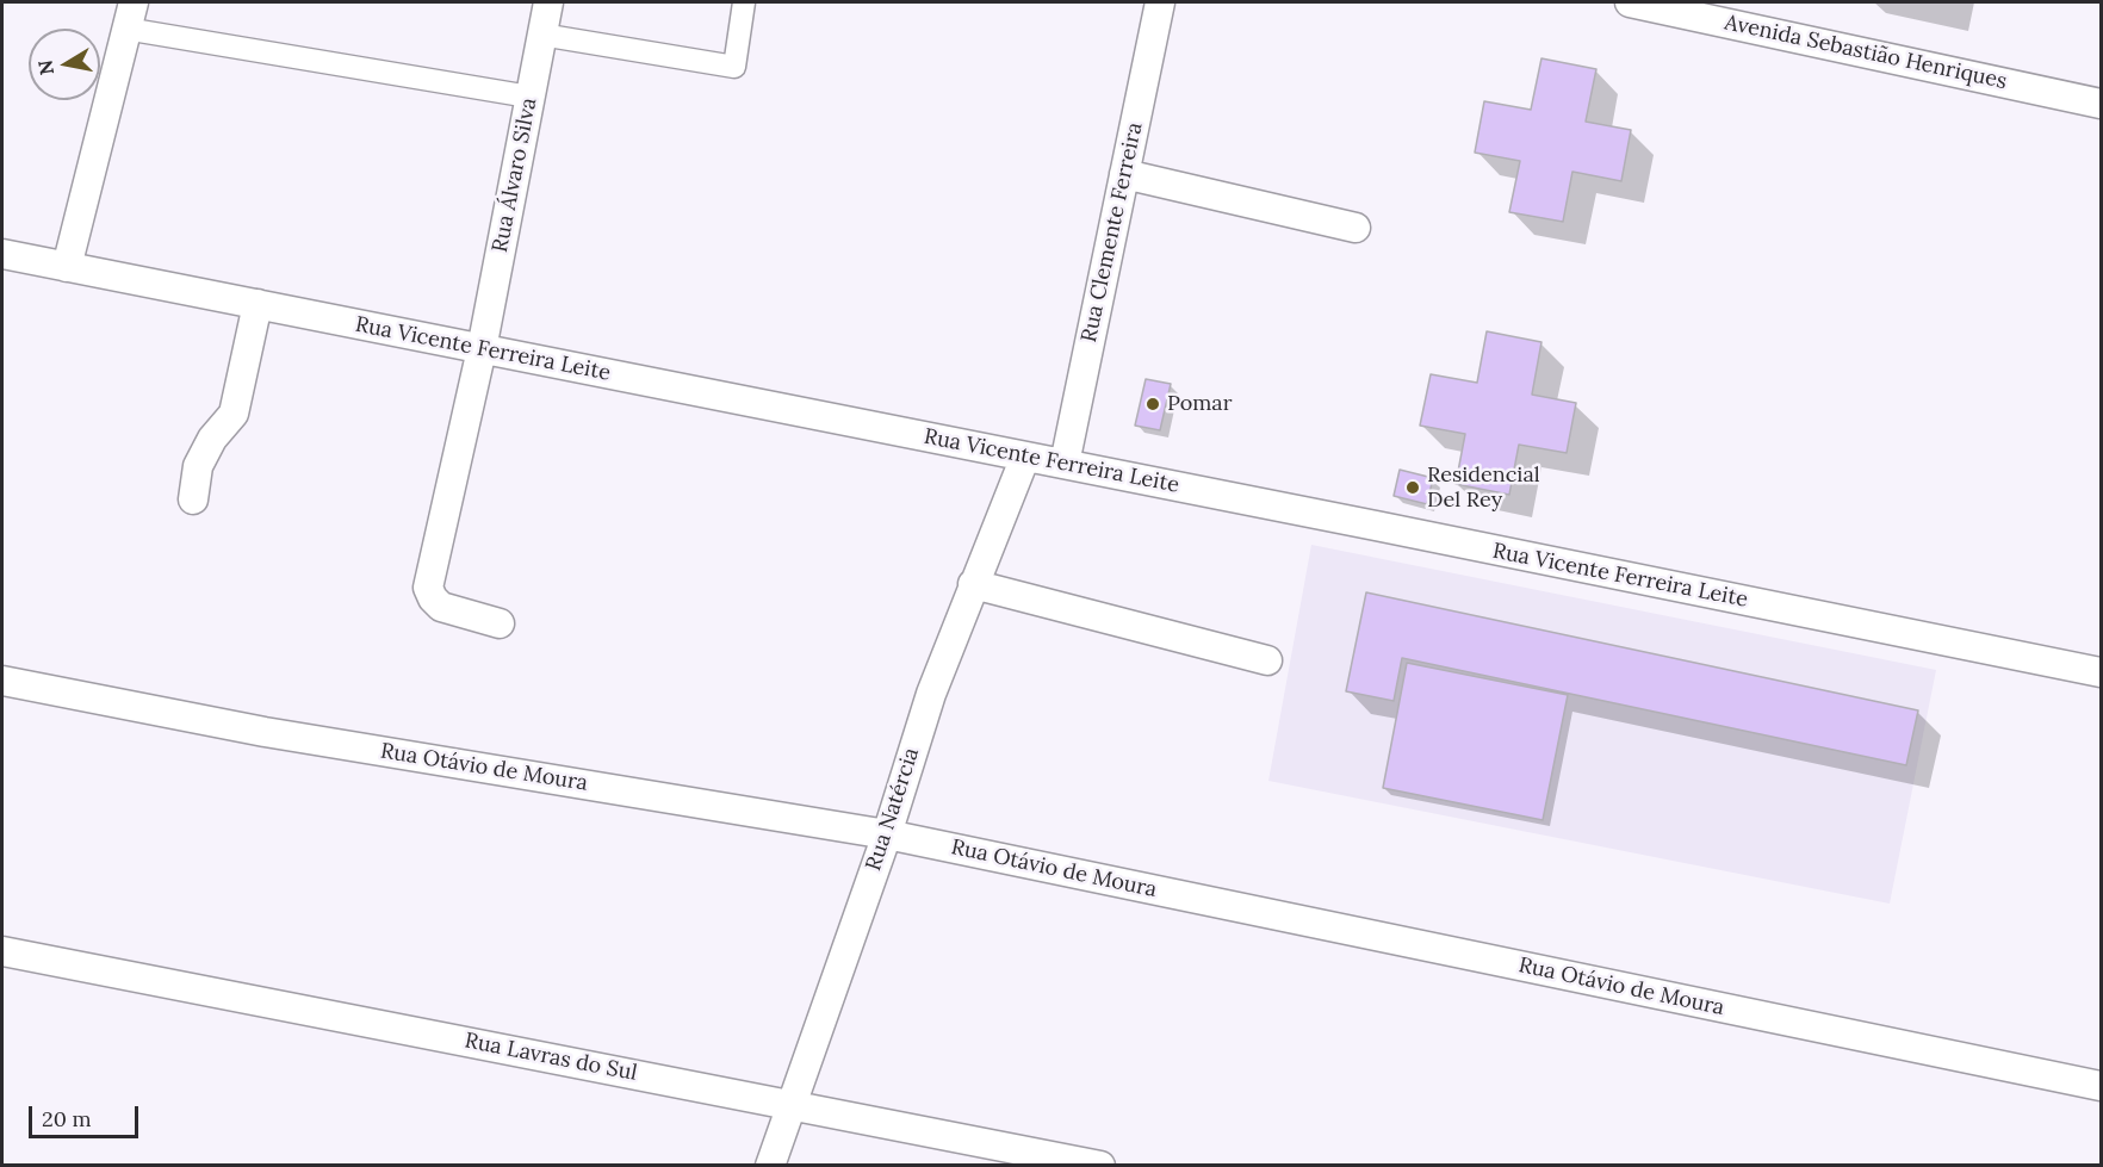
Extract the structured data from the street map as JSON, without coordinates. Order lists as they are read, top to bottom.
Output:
{
  "streets": {
    "street": [
      "Avenida Sebastião Henriques",
      "Rua Álvaro Silva",
      "Rua Clemente Ferreira",
      "Rua Vicente Ferreira Leite",
      "Rua Otávio de Moura",
      "Rua Natércia",
      "Rua Lavras do Sul"
    ]
  },
  "crossings": [
    ["Rua Álvaro Silva", "Rua Vicente Ferreira Leite"],
    ["Rua Clemente Ferreira", "Rua Vicente Ferreira Leite"],
    ["Rua Vicente Ferreira Leite", "Rua Natércia"],
    ["Rua Otávio de Moura", "Rua Natércia"],
    ["Rua Natércia", "Rua Lavras do Sul"]
  ],
  "places": ["Pomar", "Residencial Del Rey"],
  "scale_bar": "20 m",
  "north": "left"
}
